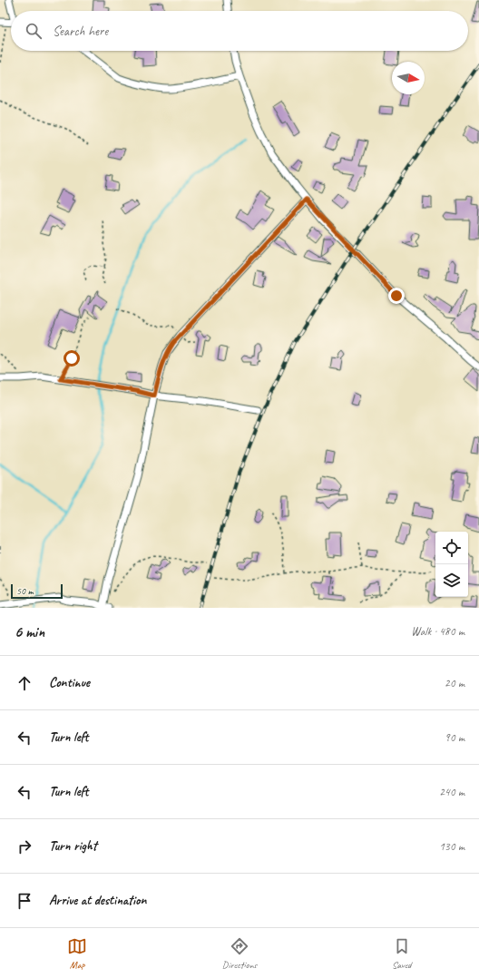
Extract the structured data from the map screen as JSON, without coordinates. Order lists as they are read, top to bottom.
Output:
{
  "scale_bar": "50 m",
  "north": "right",
  "page": {
    "search": "Search here",
    "scale": "50 m",
    "heading": ["6 min", "Walk · 480 m"],
    "list": [
      ["Continue", "20 m"],
      ["Turn left", "90 m"],
      ["Turn left", "240 m"],
      ["Turn right", "130 m"],
      "Arrive at destination"
    ],
    "nav": ["Map", "Directions", "Saved"]
  }
}
